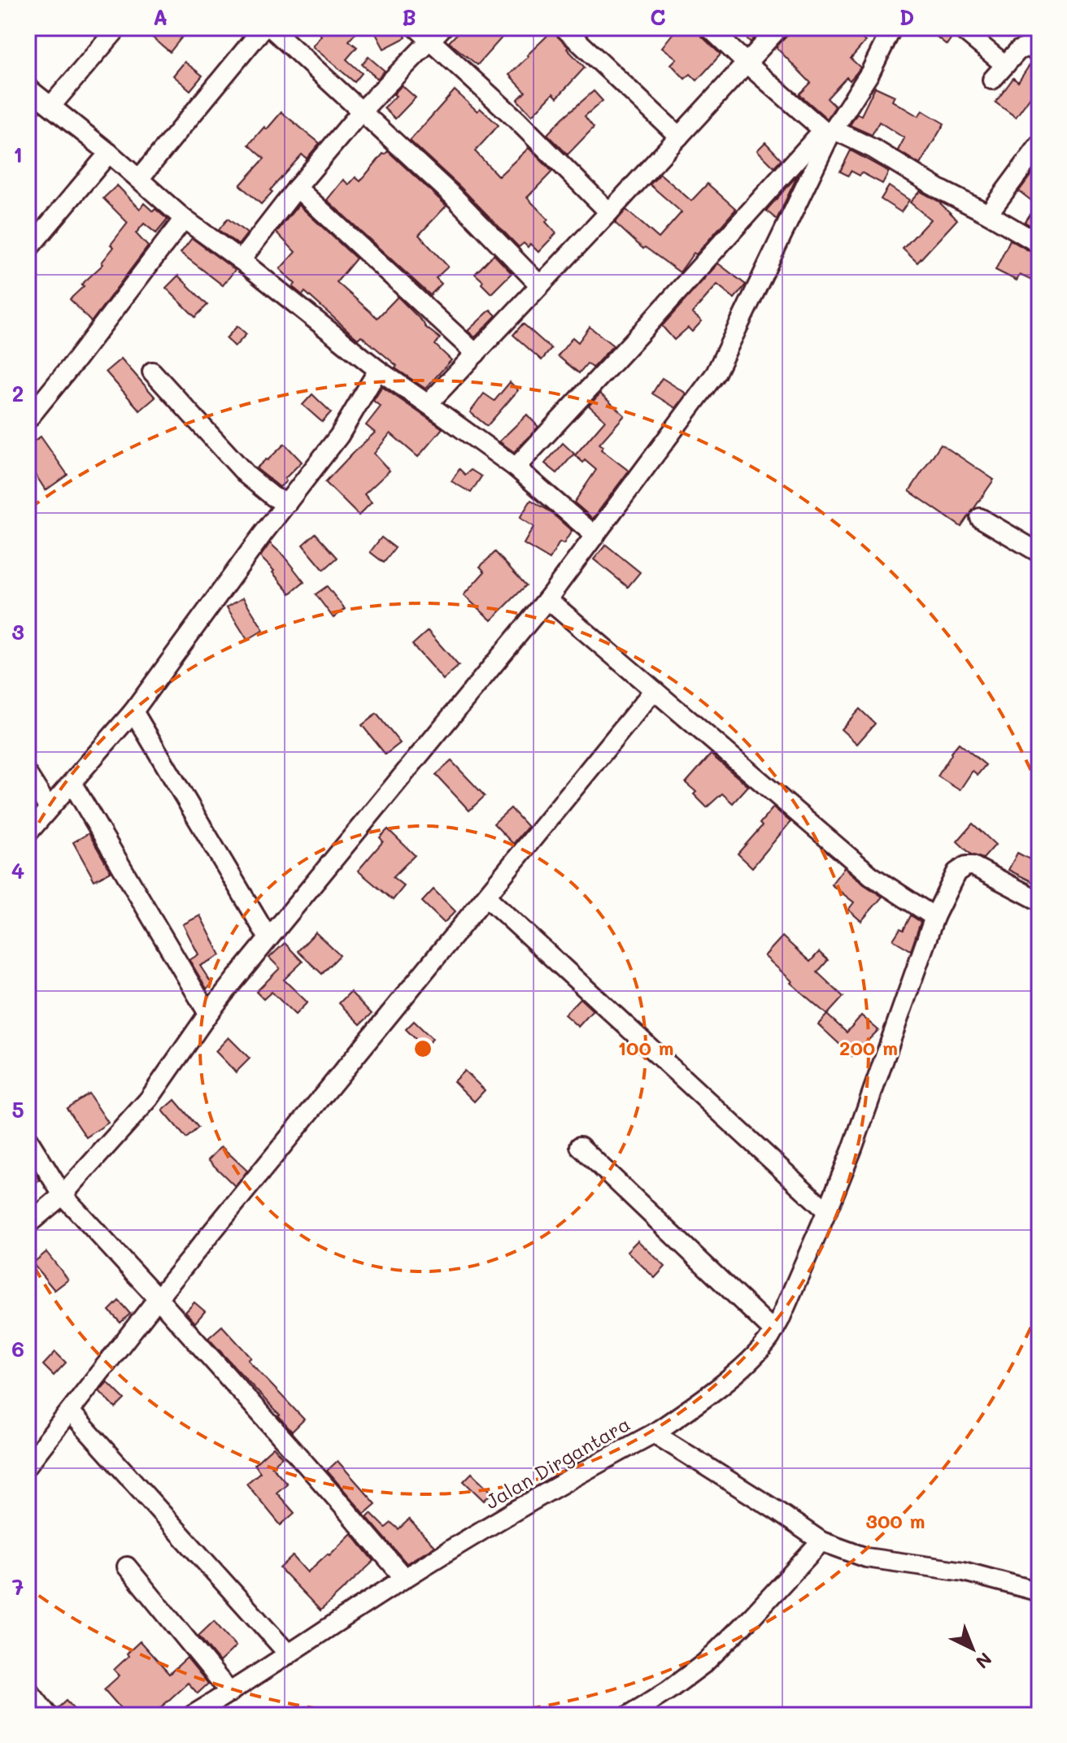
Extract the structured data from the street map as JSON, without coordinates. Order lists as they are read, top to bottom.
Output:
{
  "streets": {
    "street": ["Jalan Dirgantara"]
  },
  "north": "bottom right",
  "grid": {
    "columns": [
      "A",
      "B",
      "C",
      "D"
    ],
    "rows": [
      "1",
      "2",
      "3",
      "4",
      "5",
      "6",
      "7"
    ]
  },
  "rings": ["100 m", "200 m", "300 m"]
}
